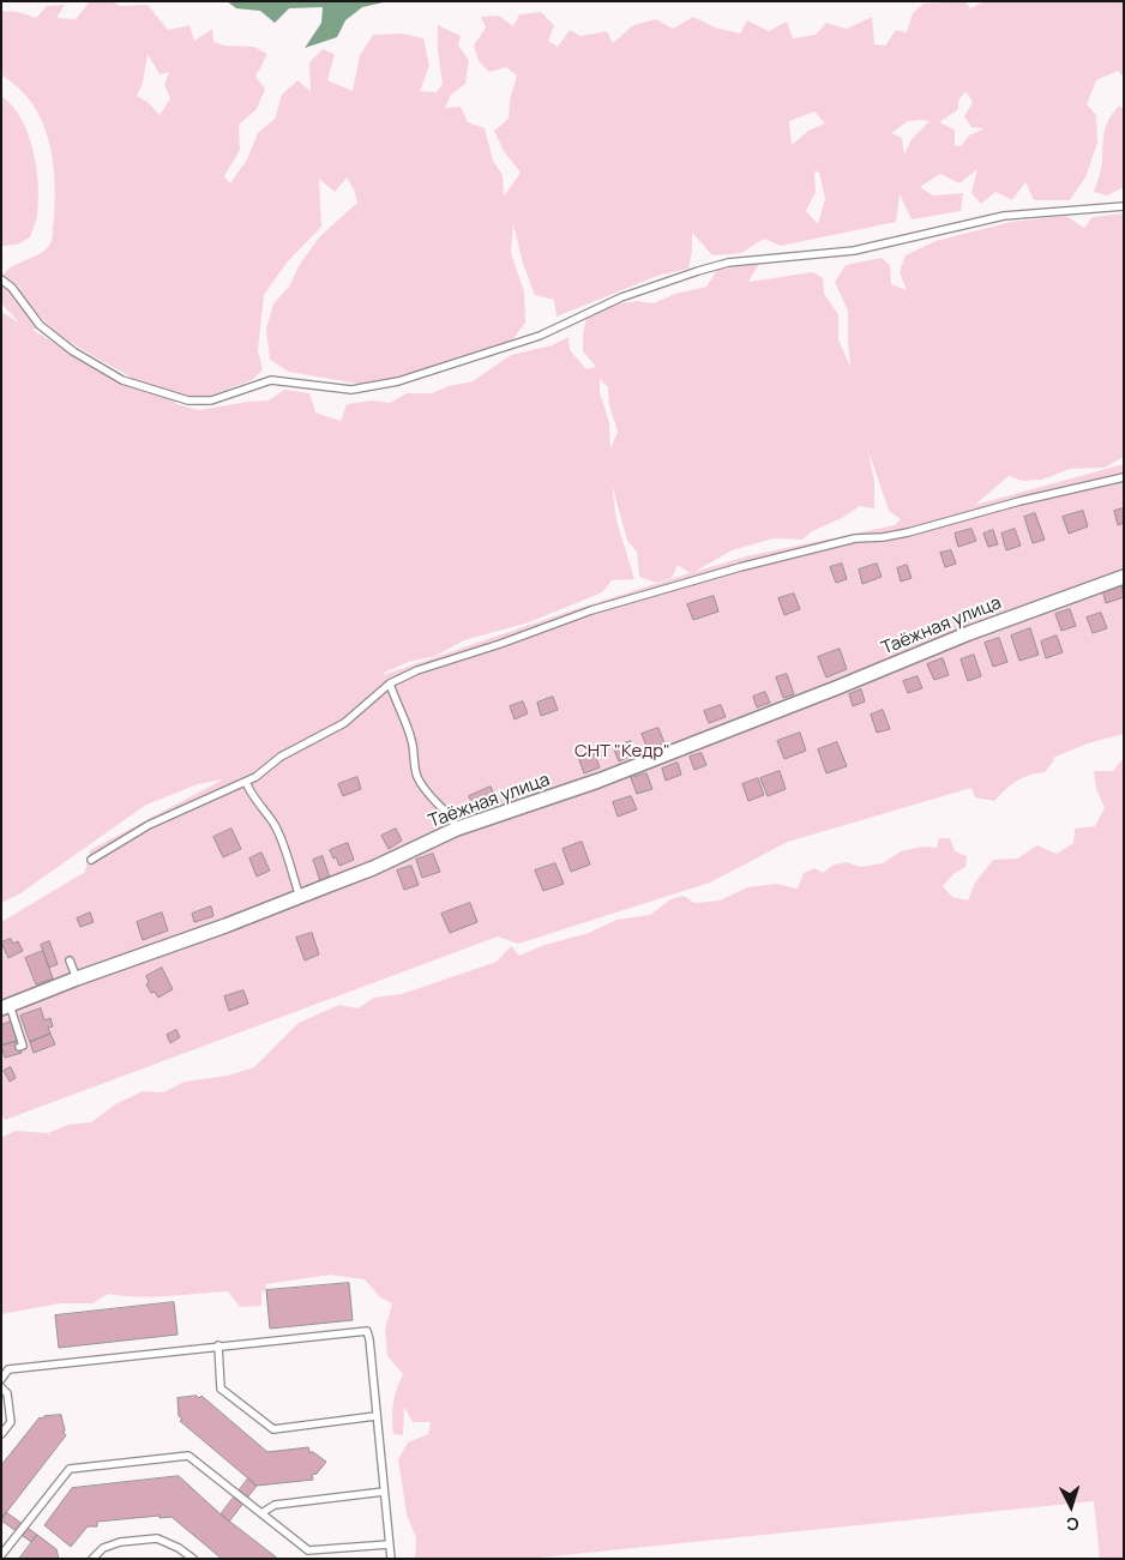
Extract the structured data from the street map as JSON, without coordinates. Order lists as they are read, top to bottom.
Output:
{
  "streets": {
    "street": ["Таёжная улица"]
  },
  "parks": ["СНТ \"Кедр\""],
  "north": "bottom"
}
